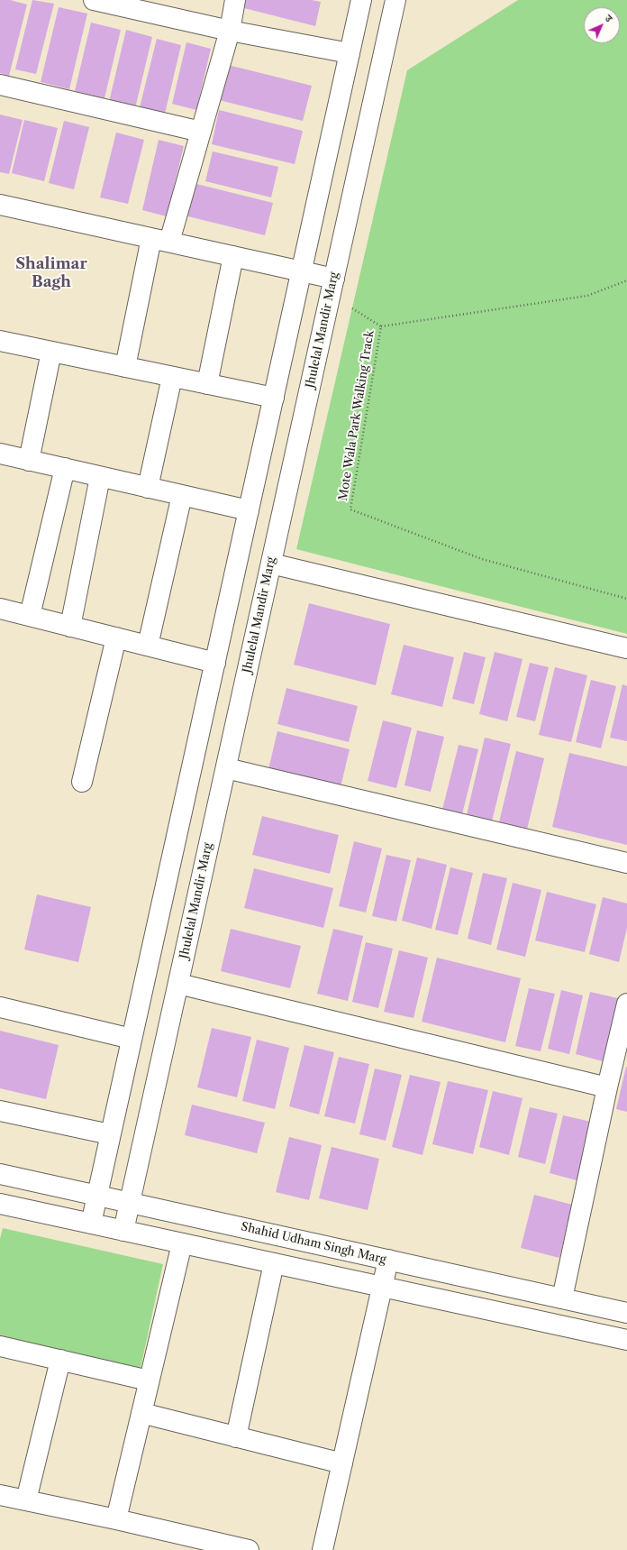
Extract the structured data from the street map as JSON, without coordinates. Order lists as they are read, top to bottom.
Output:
{
  "streets": {
    "street": ["Jhulelal Mandir Marg", "Shahid Udham Singh Marg"],
    "path": ["Mote Wala Park Walking Track"]
  },
  "crossings": [
    ["Jhulelal Mandir Marg", "Shahid Udham Singh Marg"]
  ],
  "districts": ["Shalimar Bagh"],
  "north": "top right"
}
